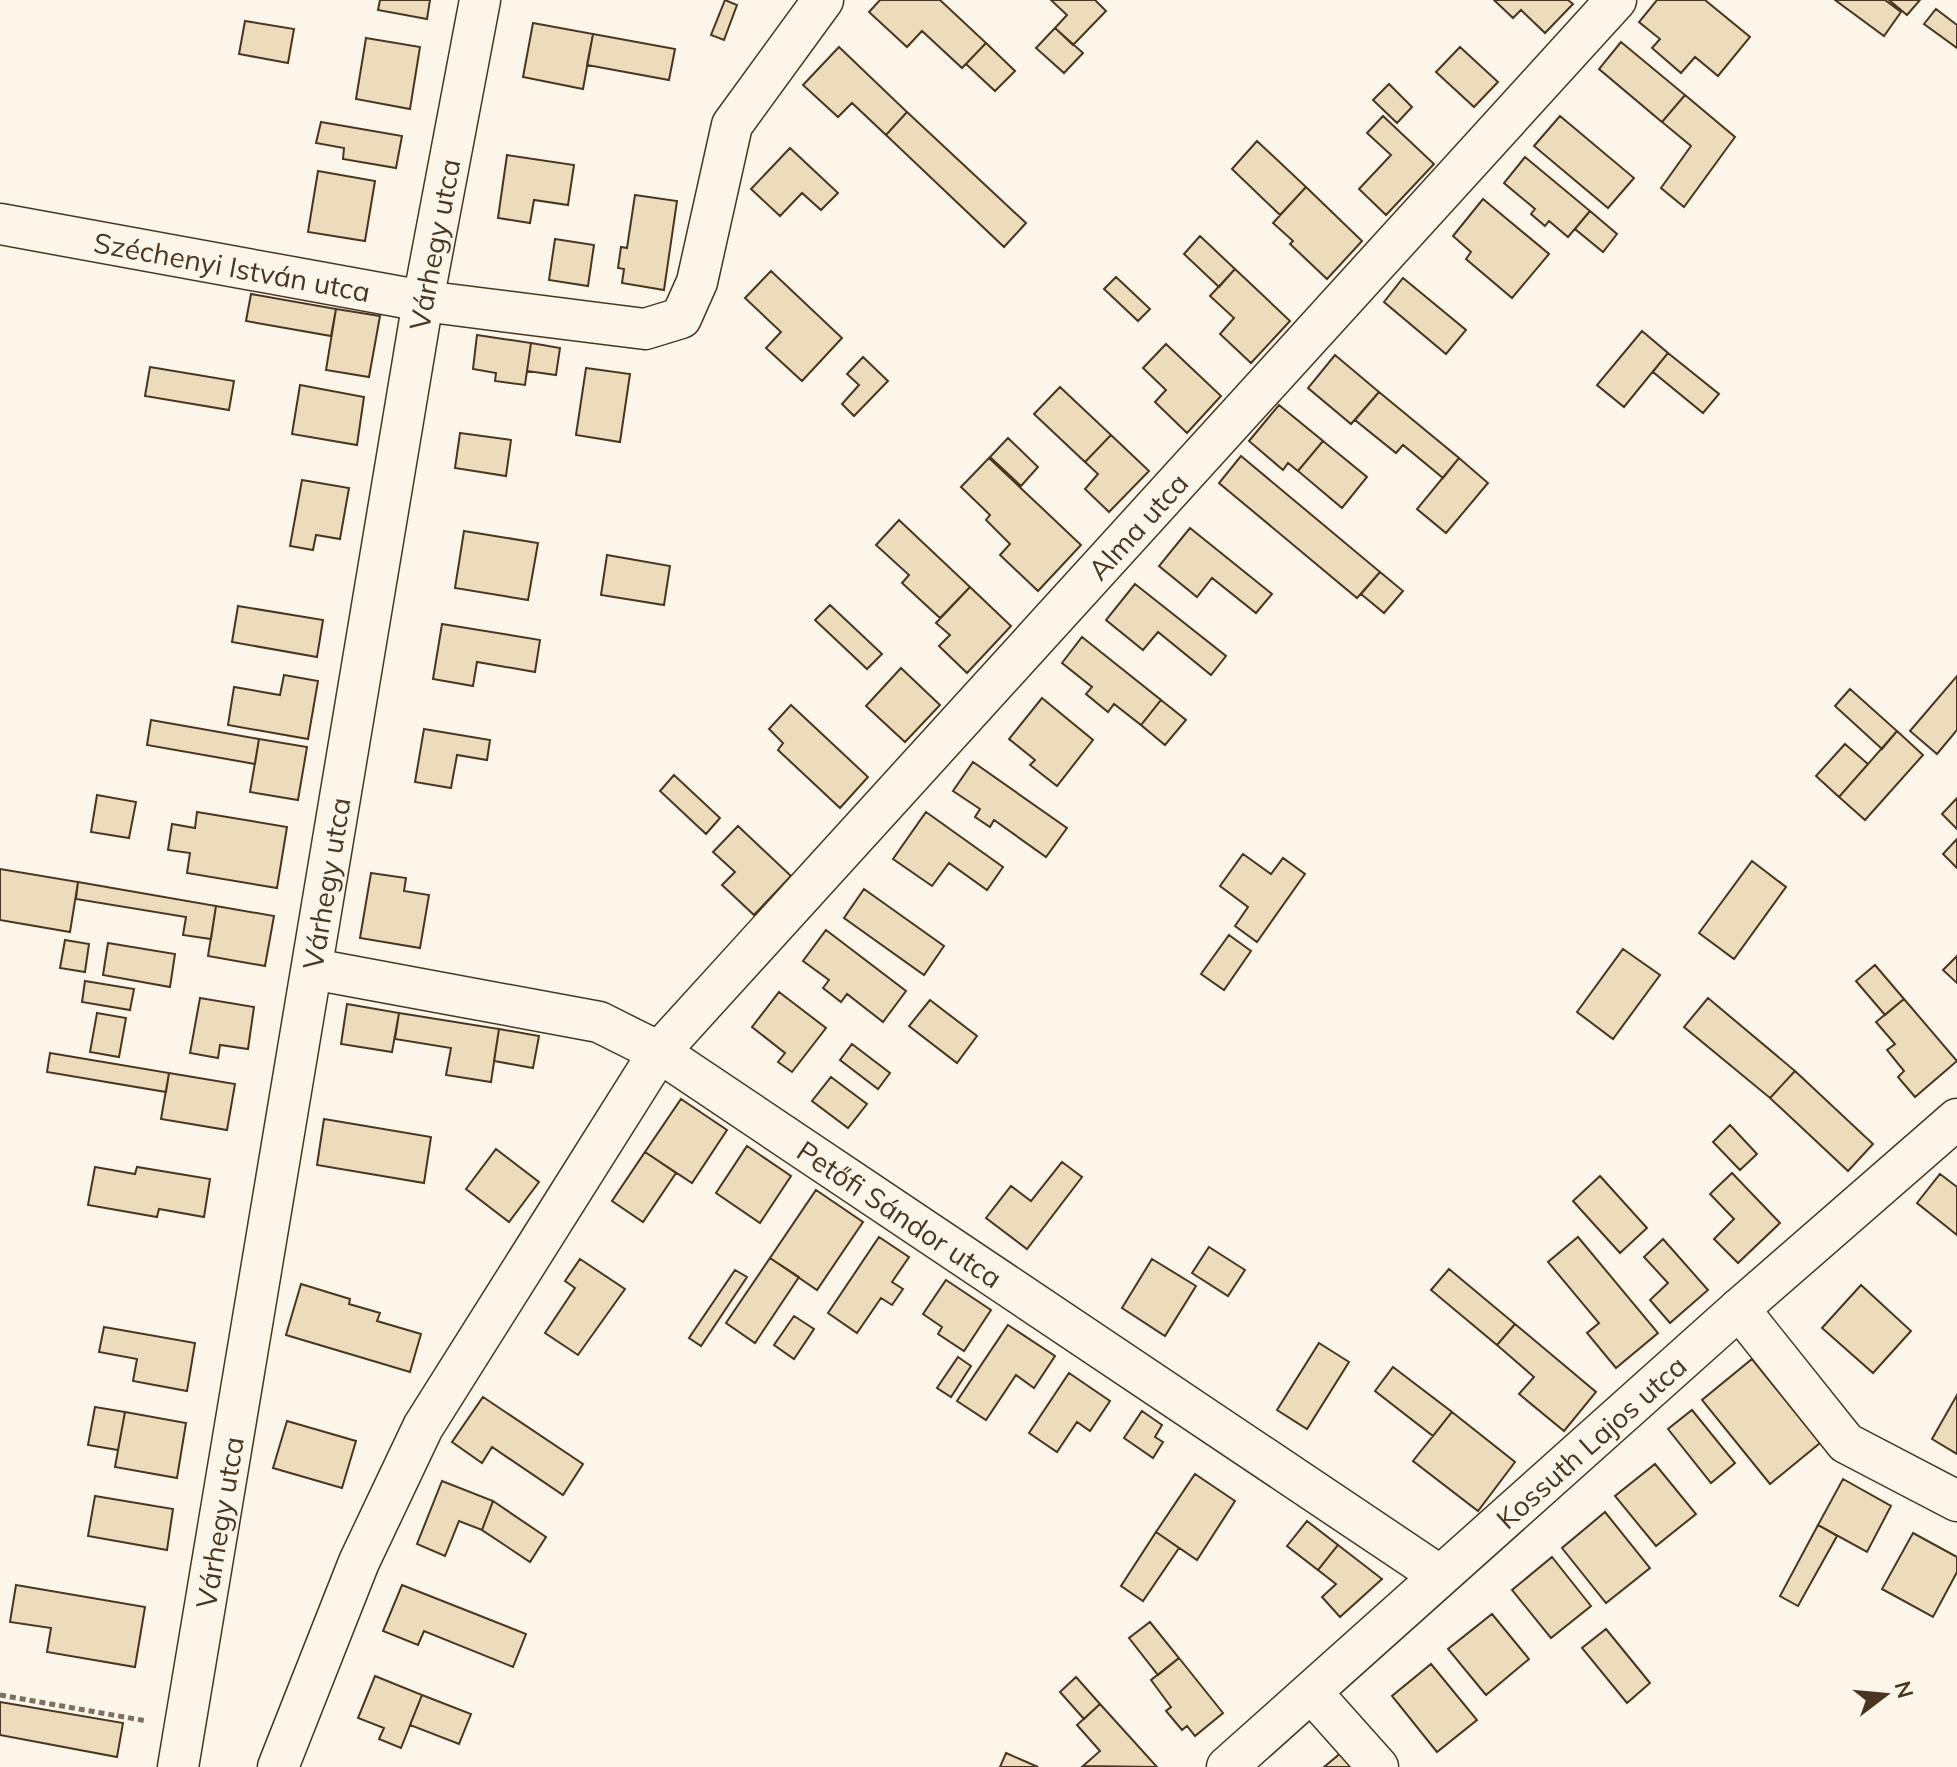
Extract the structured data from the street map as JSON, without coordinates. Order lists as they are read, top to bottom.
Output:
{
  "streets": {
    "street": [
      "Várhegy utca",
      "Széchenyi István utca",
      "Alma utca",
      "Petőfi Sándor utca",
      "Kossuth Lajos utca"
    ]
  },
  "crossings": [
    ["Várhegy utca", "Széchenyi István utca"],
    ["Várhegy utca", "Petőfi Sándor utca"],
    ["Alma utca", "Petőfi Sándor utca"],
    ["Petőfi Sándor utca", "Kossuth Lajos utca"]
  ],
  "north": "right"
}
